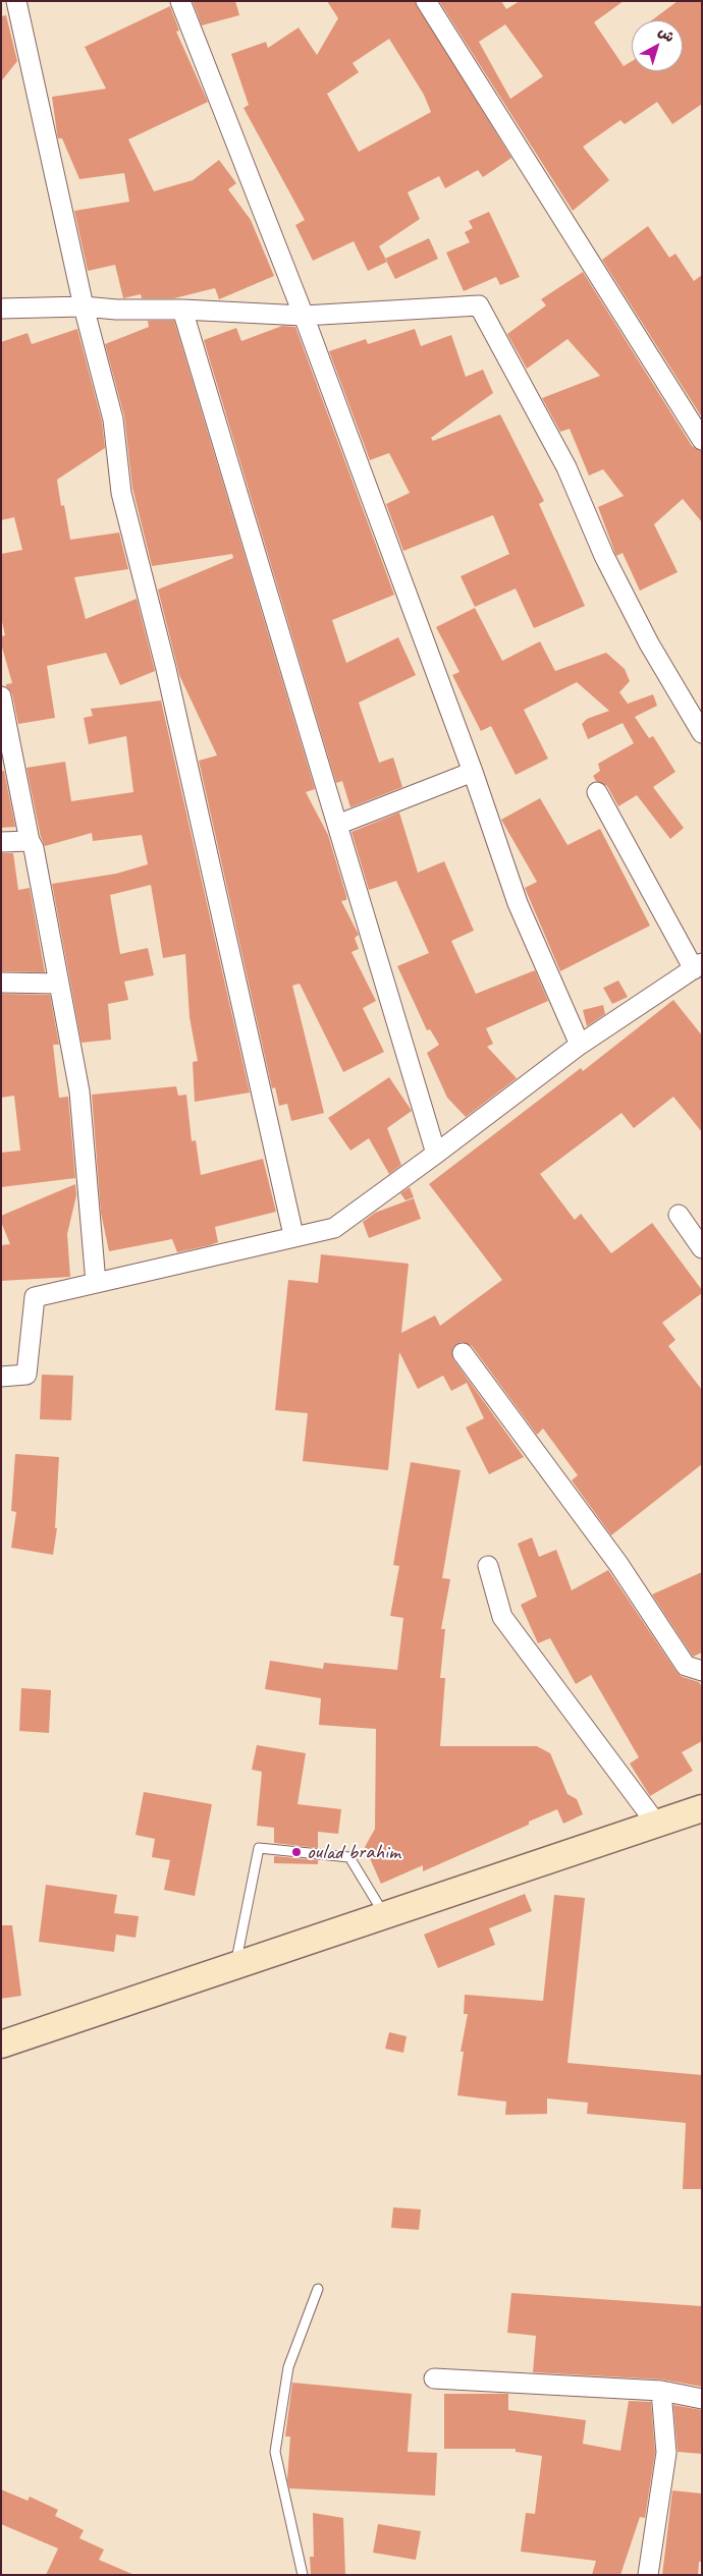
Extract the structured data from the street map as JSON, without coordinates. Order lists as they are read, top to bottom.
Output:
{
  "places": ["oulad brahim"],
  "north": "top right"
}
